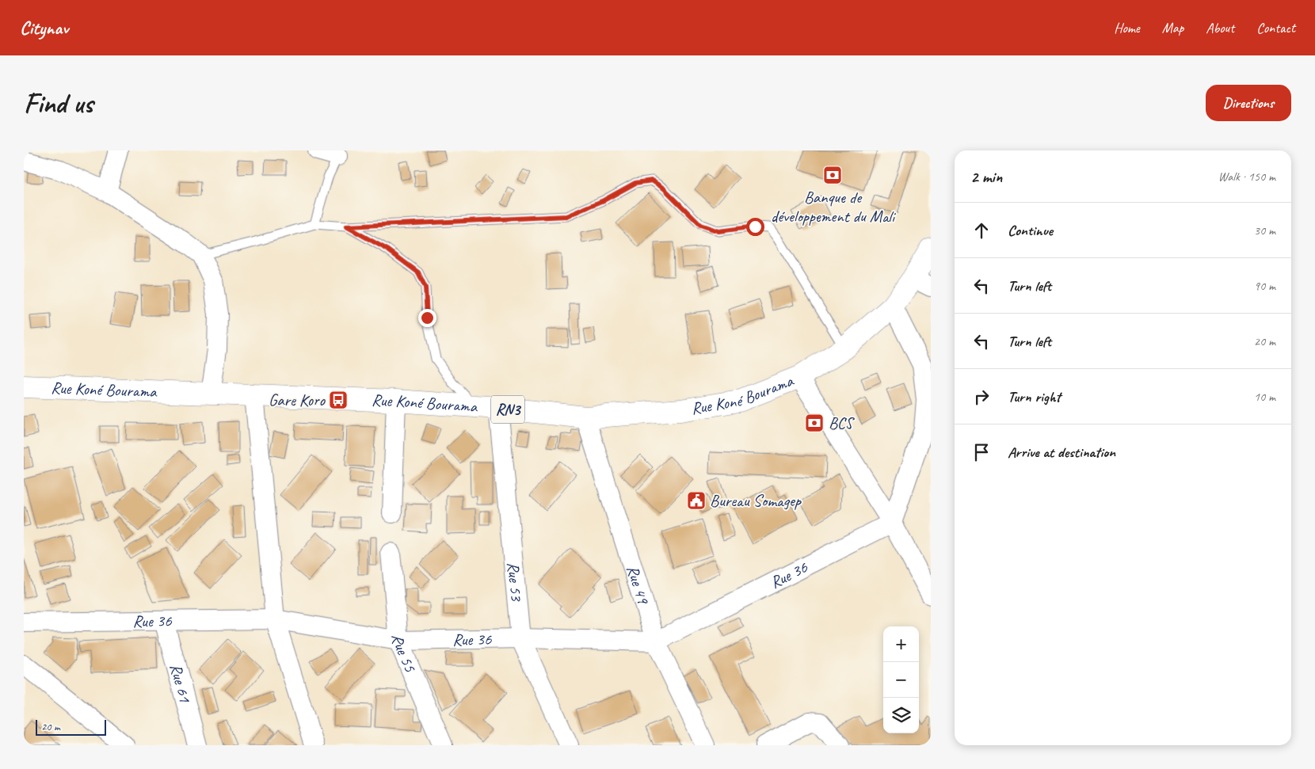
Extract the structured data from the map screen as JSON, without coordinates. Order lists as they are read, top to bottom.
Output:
{
  "streets": {
    "highway": ["Rue Koné Bourama", "RN3"],
    "street": [
      "Rue 36",
      "Rue 53",
      "Rue 49",
      "Rue 55",
      "Rue 61"
    ]
  },
  "crossings": [
    ["Rue Koné Bourama", "Rue 53"],
    ["Rue Koné Bourama", "Rue 49"],
    ["Rue 36", "Rue 53"],
    ["Rue 36", "Rue 49"],
    ["Rue 36", "Rue 55"],
    ["Rue 36", "Rue 61"]
  ],
  "places": {
    "bank": ["Banque de développement du Mali", "BCS"],
    "bus stop": ["Gare Koro"],
    "public building": ["Bureau Somagep"]
  },
  "scale_bar": "20 m",
  "page": {
    "header": "Citynav",
    "nav": [
      "Home",
      "Map",
      "About",
      "Contact"
    ],
    "buttons": "Directions",
    "title": "Find us",
    "heading": ["2 min", "Walk · 150 m"],
    "list": [
      ["Continue", "30 m"],
      ["Turn left", "90 m"],
      ["Turn left", "20 m"],
      ["Turn right", "10 m"],
      "Arrive at destination"
    ],
    "map_buttons": ["+", "−"],
    "scale": "20 m"
  }
}
